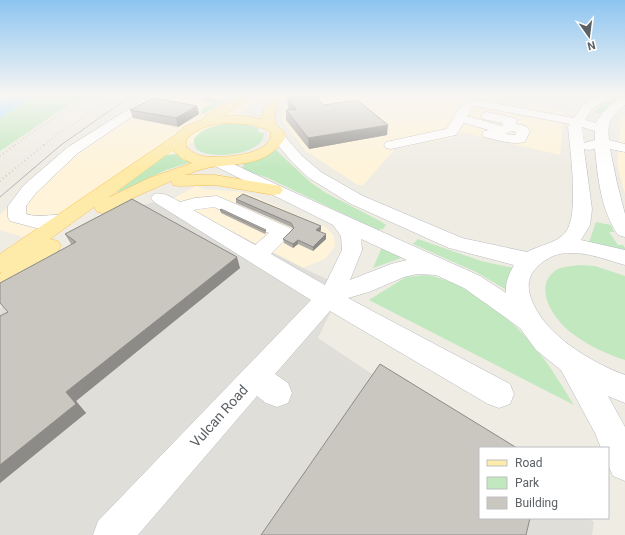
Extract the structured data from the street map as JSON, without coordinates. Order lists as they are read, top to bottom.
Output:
{
  "streets": {
    "street": ["Vulcan Road"]
  },
  "legend": ["Road", "Park", "Building"],
  "north": "bottom"
}
